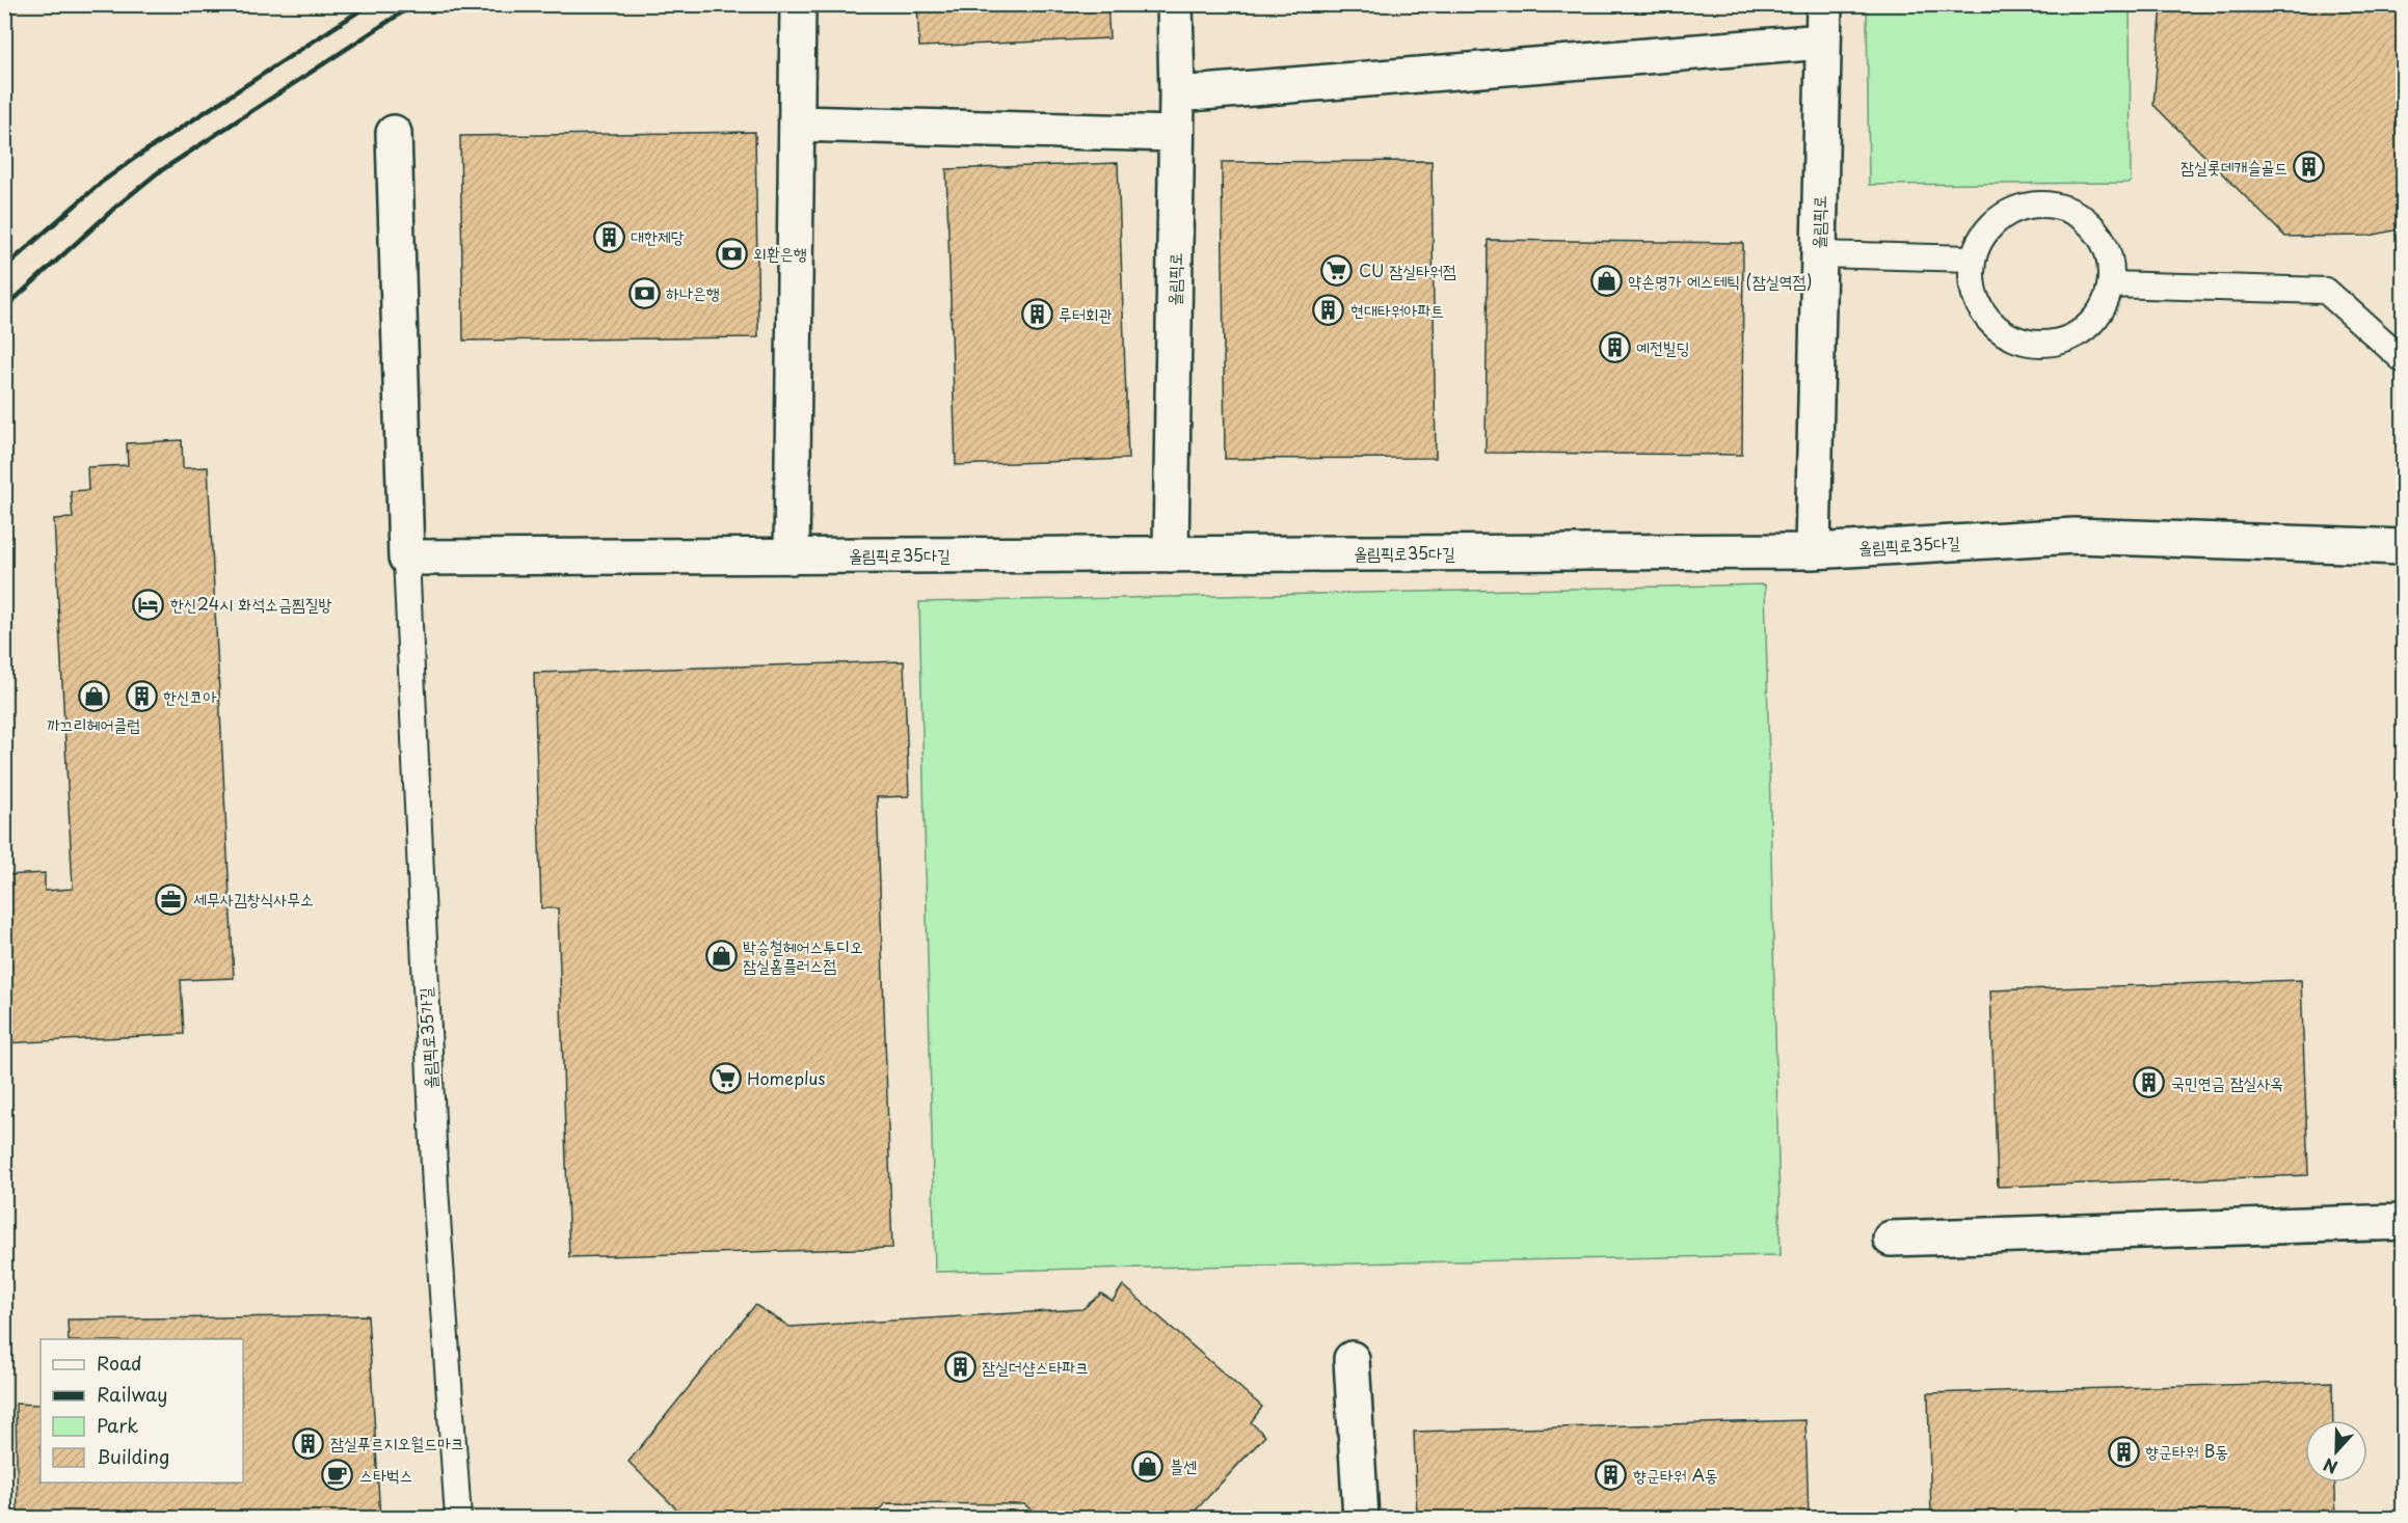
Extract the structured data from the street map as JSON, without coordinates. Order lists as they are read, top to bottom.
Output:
{
  "streets": {
    "street": ["올림픽로", "올림픽로35다길"],
    "lane": ["올림픽로35가길"]
  },
  "crossings": [
    ["올림픽로", "올림픽로35다길"],
    ["올림픽로35다길", "올림픽로35가길"]
  ],
  "places": {
    "building": [
      "잠실롯데캐슬골드",
      "대한제당",
      "현대타워아파트",
      "루터회관",
      "예전빌딩",
      "한신코아",
      "국민연금 잠실사옥",
      "잠실더샵스타파크",
      "잠실푸르지오월드마크",
      "향군타워 B동",
      "향군타워 A동"
    ],
    "bank": ["외환은행", "하나은행"],
    "supermarket": ["CU 잠실타워점", "Homeplus"],
    "shop": [
      "약손명가 에스테틱 (잠실역점)",
      "까끄리헤어클럽",
      "박승철헤어스투디오 잠실홈플러스점",
      "블센"
    ],
    "hotel": ["한신24시 화석소금찜질방"],
    "office": ["세무사김창식사무소"],
    "cafe": ["스타벅스"]
  },
  "legend": [
    "Road",
    "Railway",
    "Park",
    "Building"
  ],
  "north": "bottom"
}
